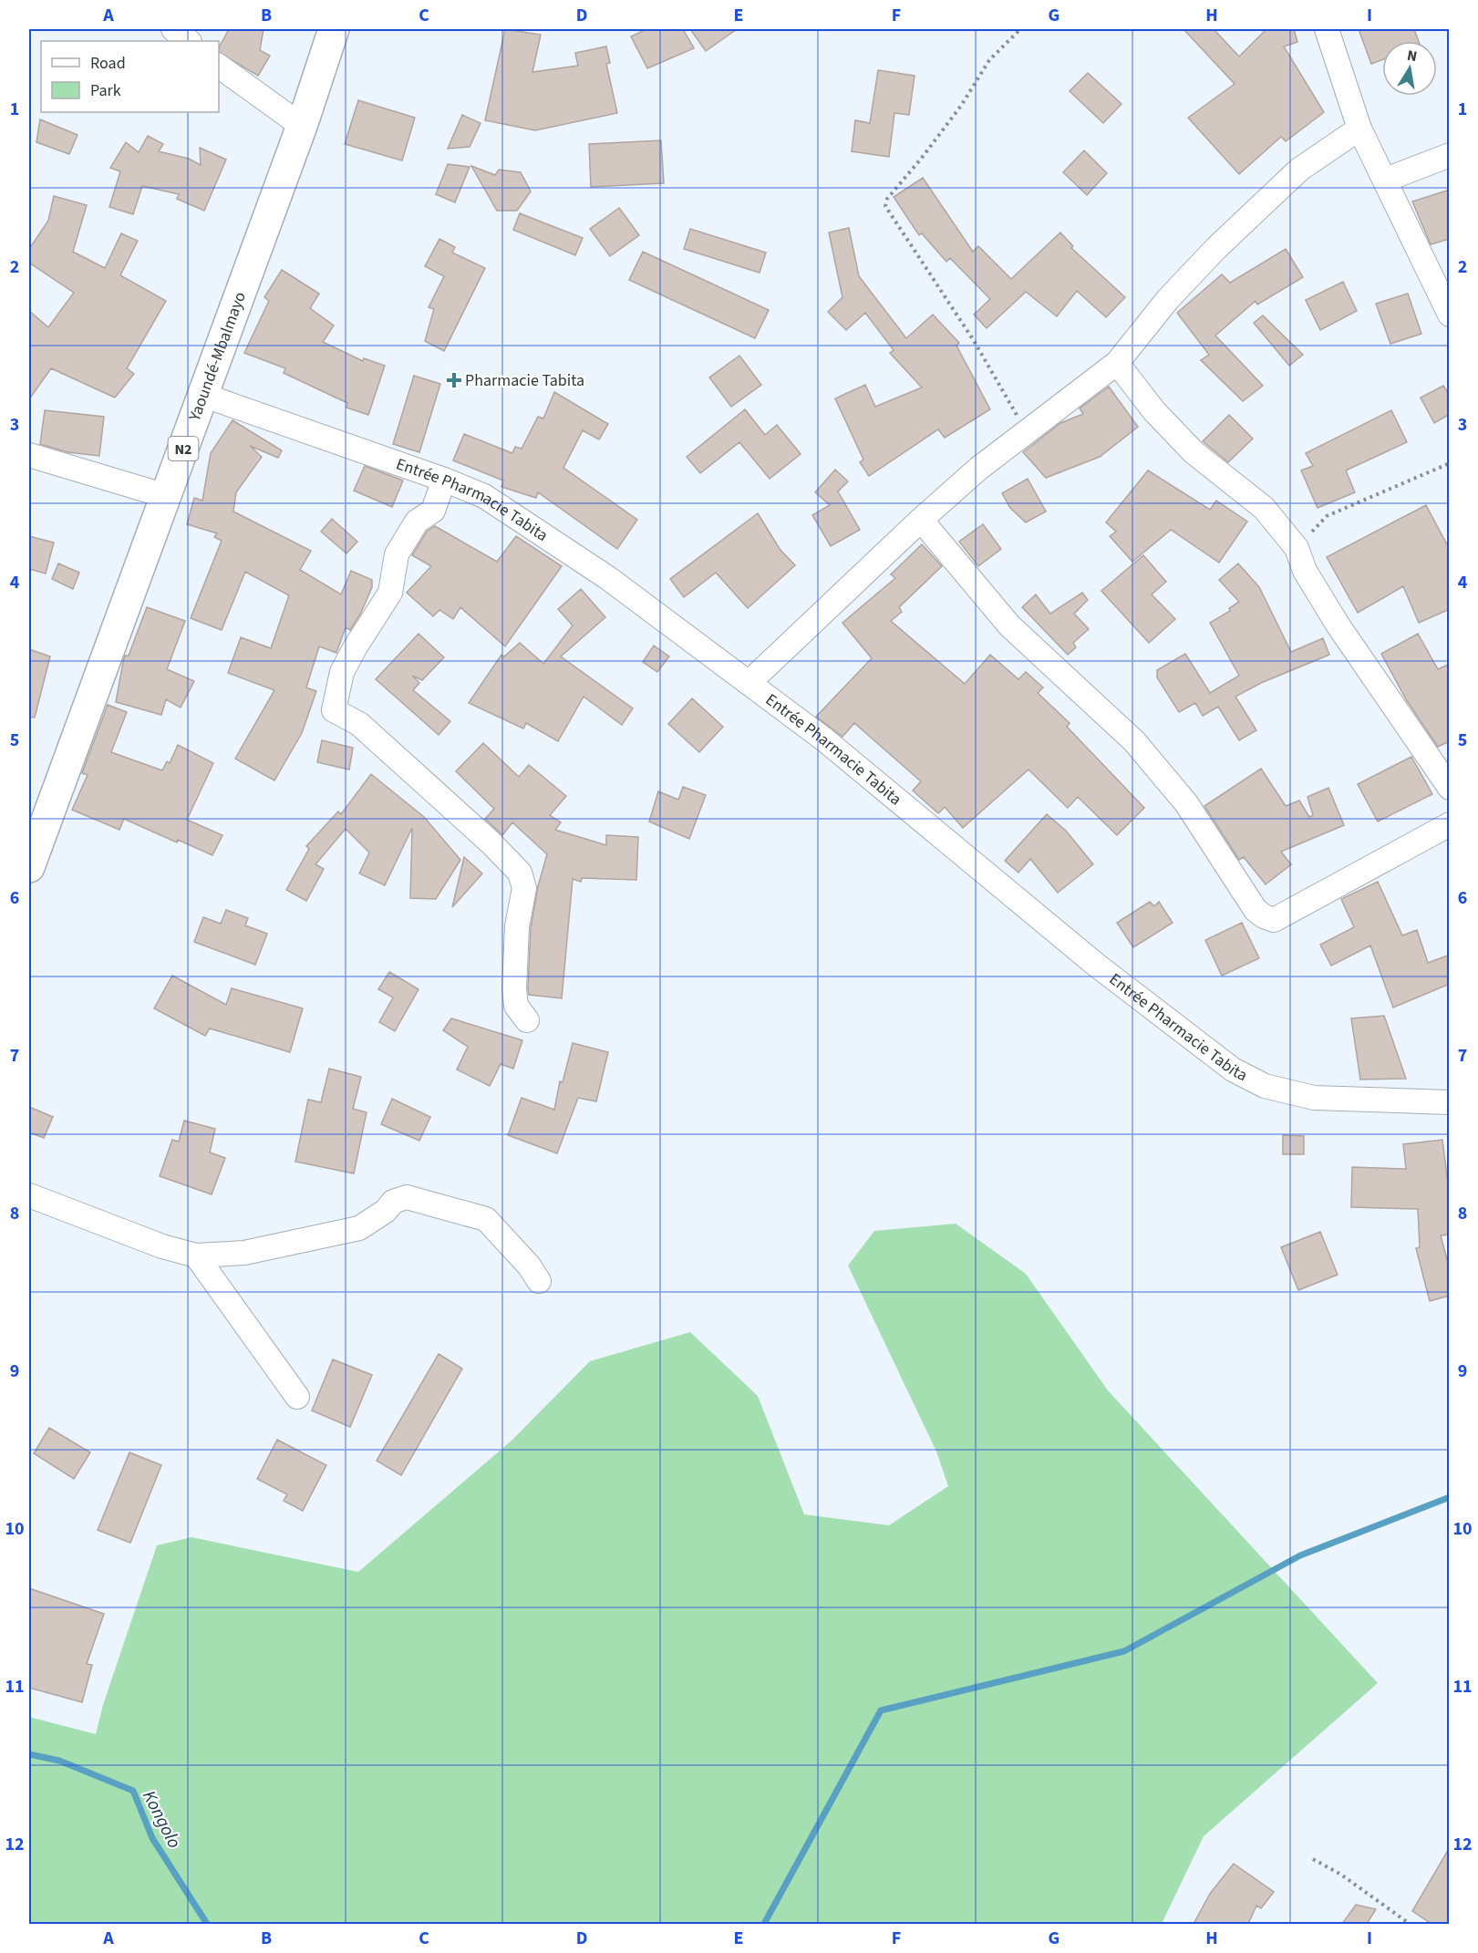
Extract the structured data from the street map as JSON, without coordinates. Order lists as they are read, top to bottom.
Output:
{
  "streets": {
    "highway": ["Yaoundé-Mbalmayo", "N2"],
    "street": ["Entrée Pharmacie Tabita"]
  },
  "crossings": [
    ["Yaoundé-Mbalmayo", "Entrée Pharmacie Tabita"]
  ],
  "water": ["Kongolo"],
  "places": {
    "health": ["Pharmacie Tabita"]
  },
  "legend": ["Road", "Park"],
  "north": "top",
  "grid": {
    "columns": [
      "A",
      "B",
      "C",
      "D",
      "E",
      "F",
      "G",
      "H",
      "I"
    ],
    "rows": [
      "1",
      "2",
      "3",
      "4",
      "5",
      "6",
      "7",
      "8",
      "9",
      "10",
      "11",
      "12"
    ]
  }
}
